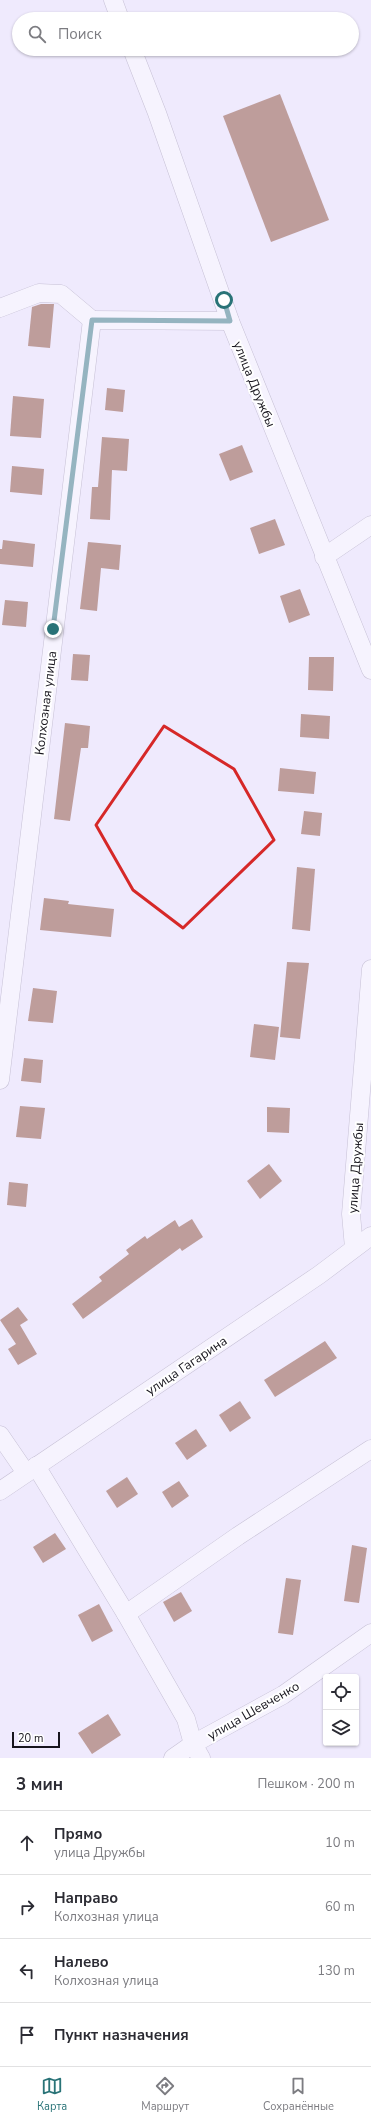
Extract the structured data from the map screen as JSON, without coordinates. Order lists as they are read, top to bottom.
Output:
{
  "streets": {
    "street": [
      "улица Дружбы",
      "Колхозная улица",
      "улица Гагарина",
      "улица Шевченко"
    ]
  },
  "crossings": [
    ["улица Дружбы", "улица Гагарина"]
  ],
  "scale_bar": "20 m",
  "page": {
    "search": "Поиск",
    "scale": "20 m",
    "heading": ["3 мин", "Пешком · 200 m"],
    "list": [
      ["Прямо", "улица Дружбы", "10 m"],
      ["Направо", "Колхозная улица", "60 m"],
      ["Налево", "Колхозная улица", "130 m"],
      "Пункт назначения"
    ],
    "nav": ["Карта", "Маршрут", "Сохранённые"]
  }
}
